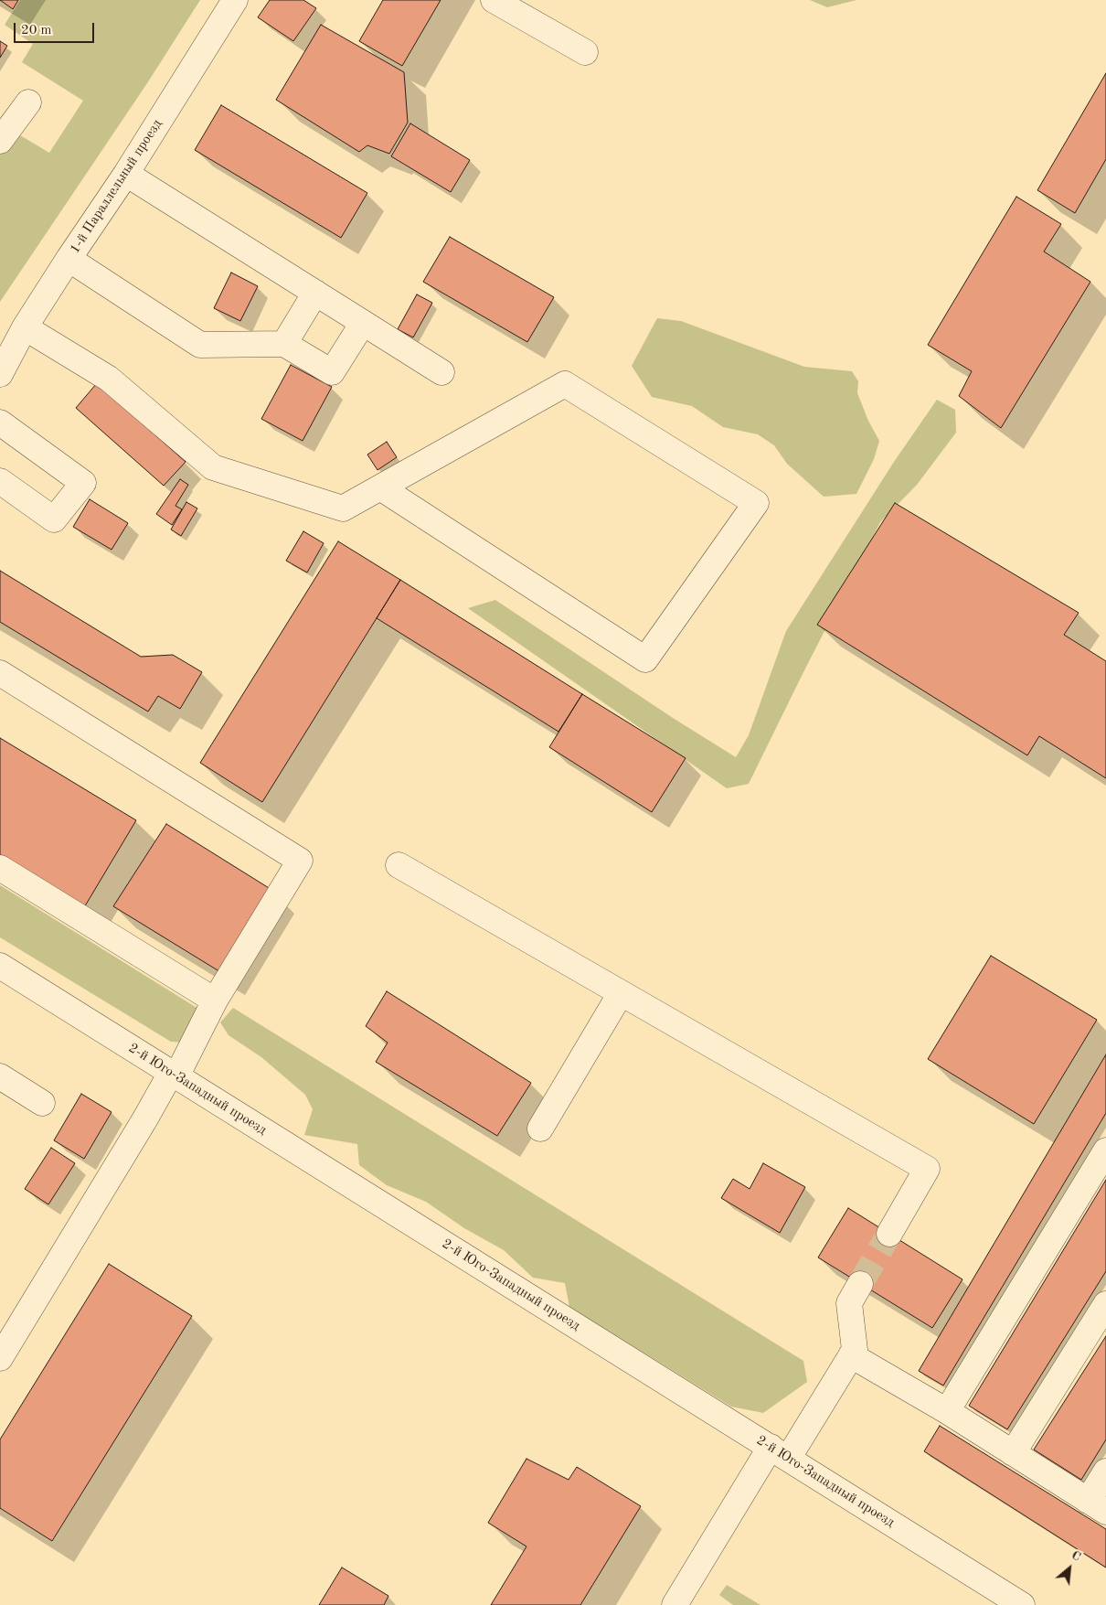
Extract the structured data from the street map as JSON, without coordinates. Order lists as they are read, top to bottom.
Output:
{
  "streets": {
    "street": ["1-й Параллельный проезд", "2-й Юго-Западный проезд"]
  },
  "scale_bar": "20 m",
  "north": "top right"
}
